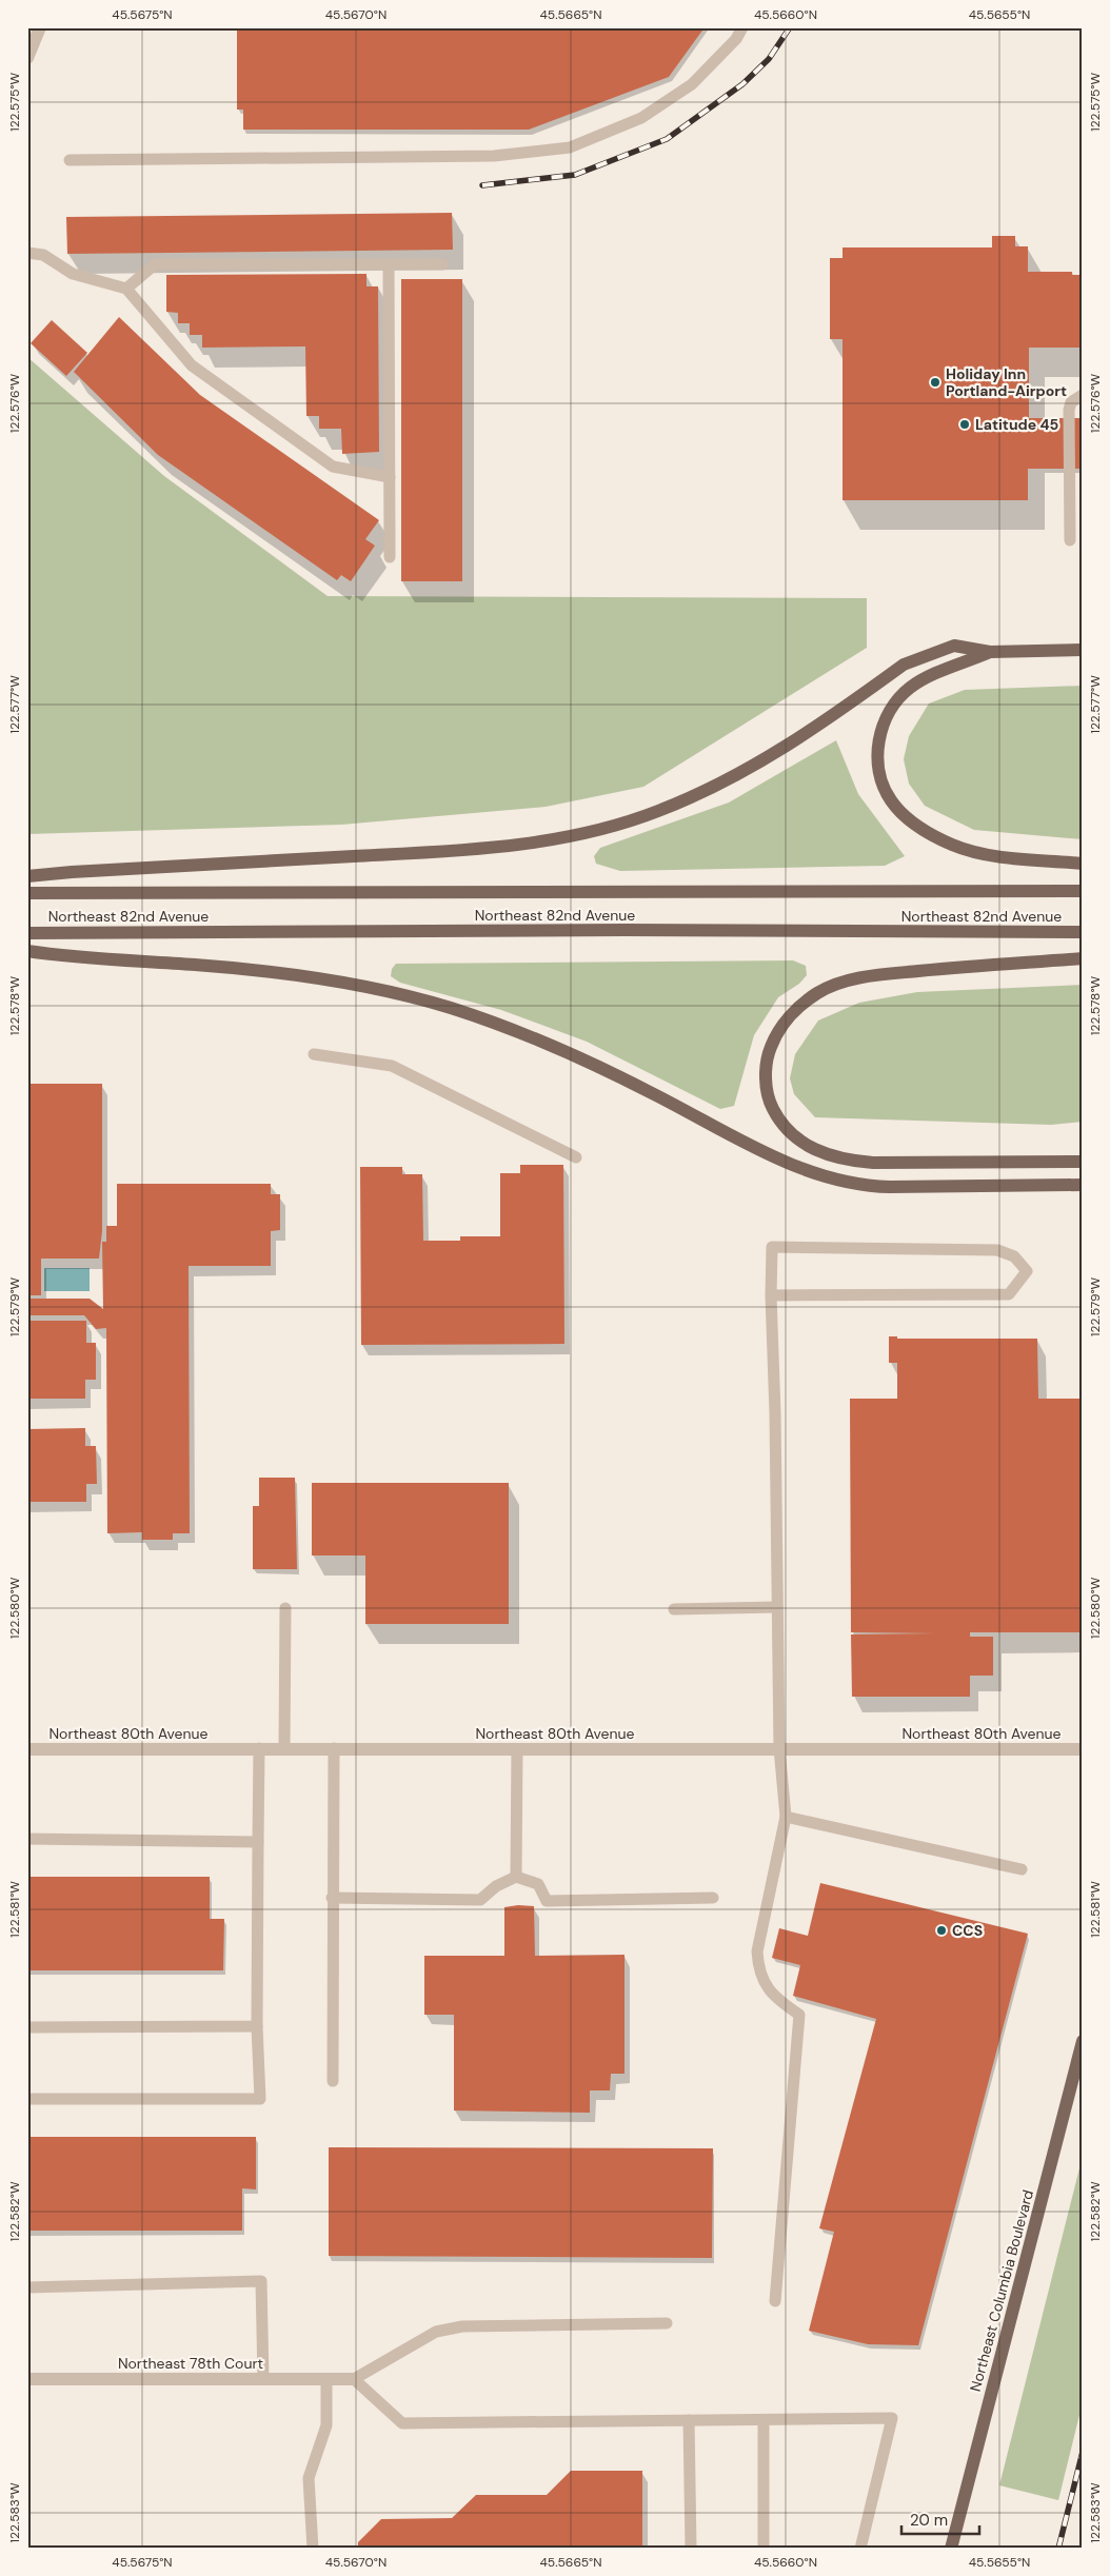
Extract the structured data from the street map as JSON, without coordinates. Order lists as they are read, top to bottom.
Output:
{
  "streets": {
    "main road": ["Northeast 82nd Avenue", "Northeast Columbia Boulevard"],
    "street": ["Northeast 80th Avenue", "Northeast 78th Court"]
  },
  "places": ["Holiday Inn Portland-Airport", "Latitude 45", "CCS"],
  "scale_bar": "20 m",
  "coordinates": [
    "45.5675°N",
    "45.5670°N",
    "45.5665°N",
    "45.5660°N",
    "45.5655°N",
    "122.575°W",
    "122.576°W",
    "122.577°W",
    "122.578°W",
    "122.579°W",
    "122.580°W",
    "122.581°W",
    "122.582°W",
    "122.583°W"
  ]
}
